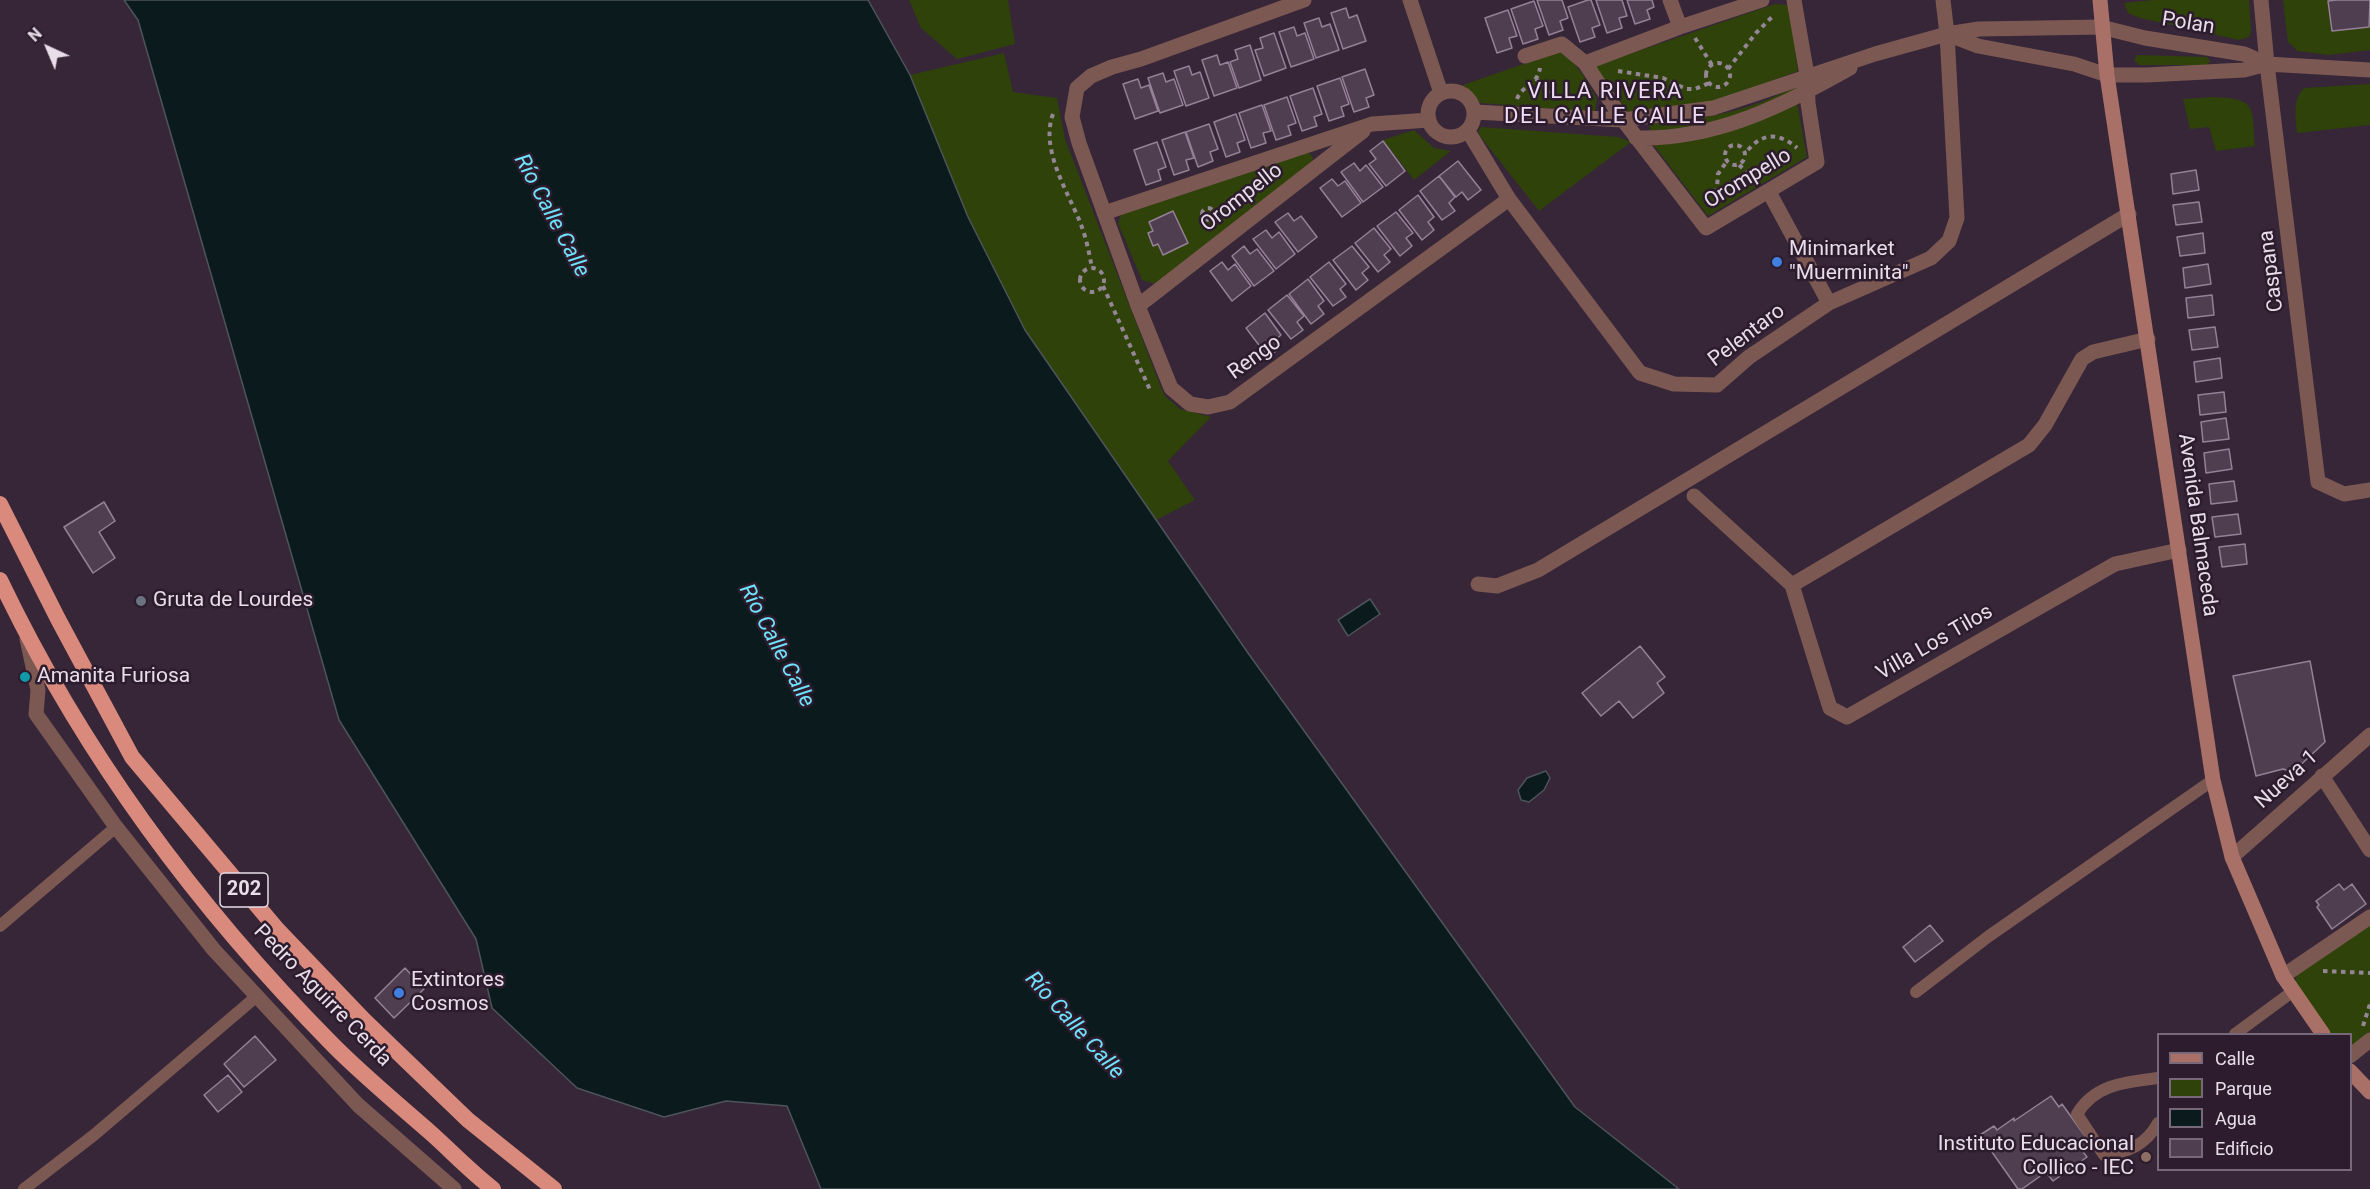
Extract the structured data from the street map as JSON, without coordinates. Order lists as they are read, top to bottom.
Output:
{
  "streets": {
    "highway": ["202", "Pedro Aguirre Cerda"],
    "main road": ["Avenida Balmaceda"],
    "street": [
      "Polan",
      "Orompello",
      "Caspana",
      "Pelentaro",
      "Rengo",
      "Villa Los Tilos",
      "Nueva 1"
    ]
  },
  "crossings": [
    ["Polan", "Caspana"],
    ["Polan", "Avenida Balmaceda"],
    ["Orompello", "Pelentaro"],
    ["Orompello", "Rengo"],
    ["Pelentaro", "Rengo"],
    ["Avenida Balmaceda", "Villa Los Tilos"],
    ["Avenida Balmaceda", "Nueva 1"]
  ],
  "districts": ["VILLA RIVERA DEL CALLE CALLE"],
  "water": ["Río Calle Calle"],
  "places": [
    "Minimarket \"Muerminita\"",
    "Gruta de Lourdes",
    "Amanita Furiosa",
    "Extintores Cosmos",
    "Instituto Educacional Collico - IEC"
  ],
  "legend": [
    "Calle",
    "Parque",
    "Agua",
    "Edificio"
  ],
  "north": "top left"
}
